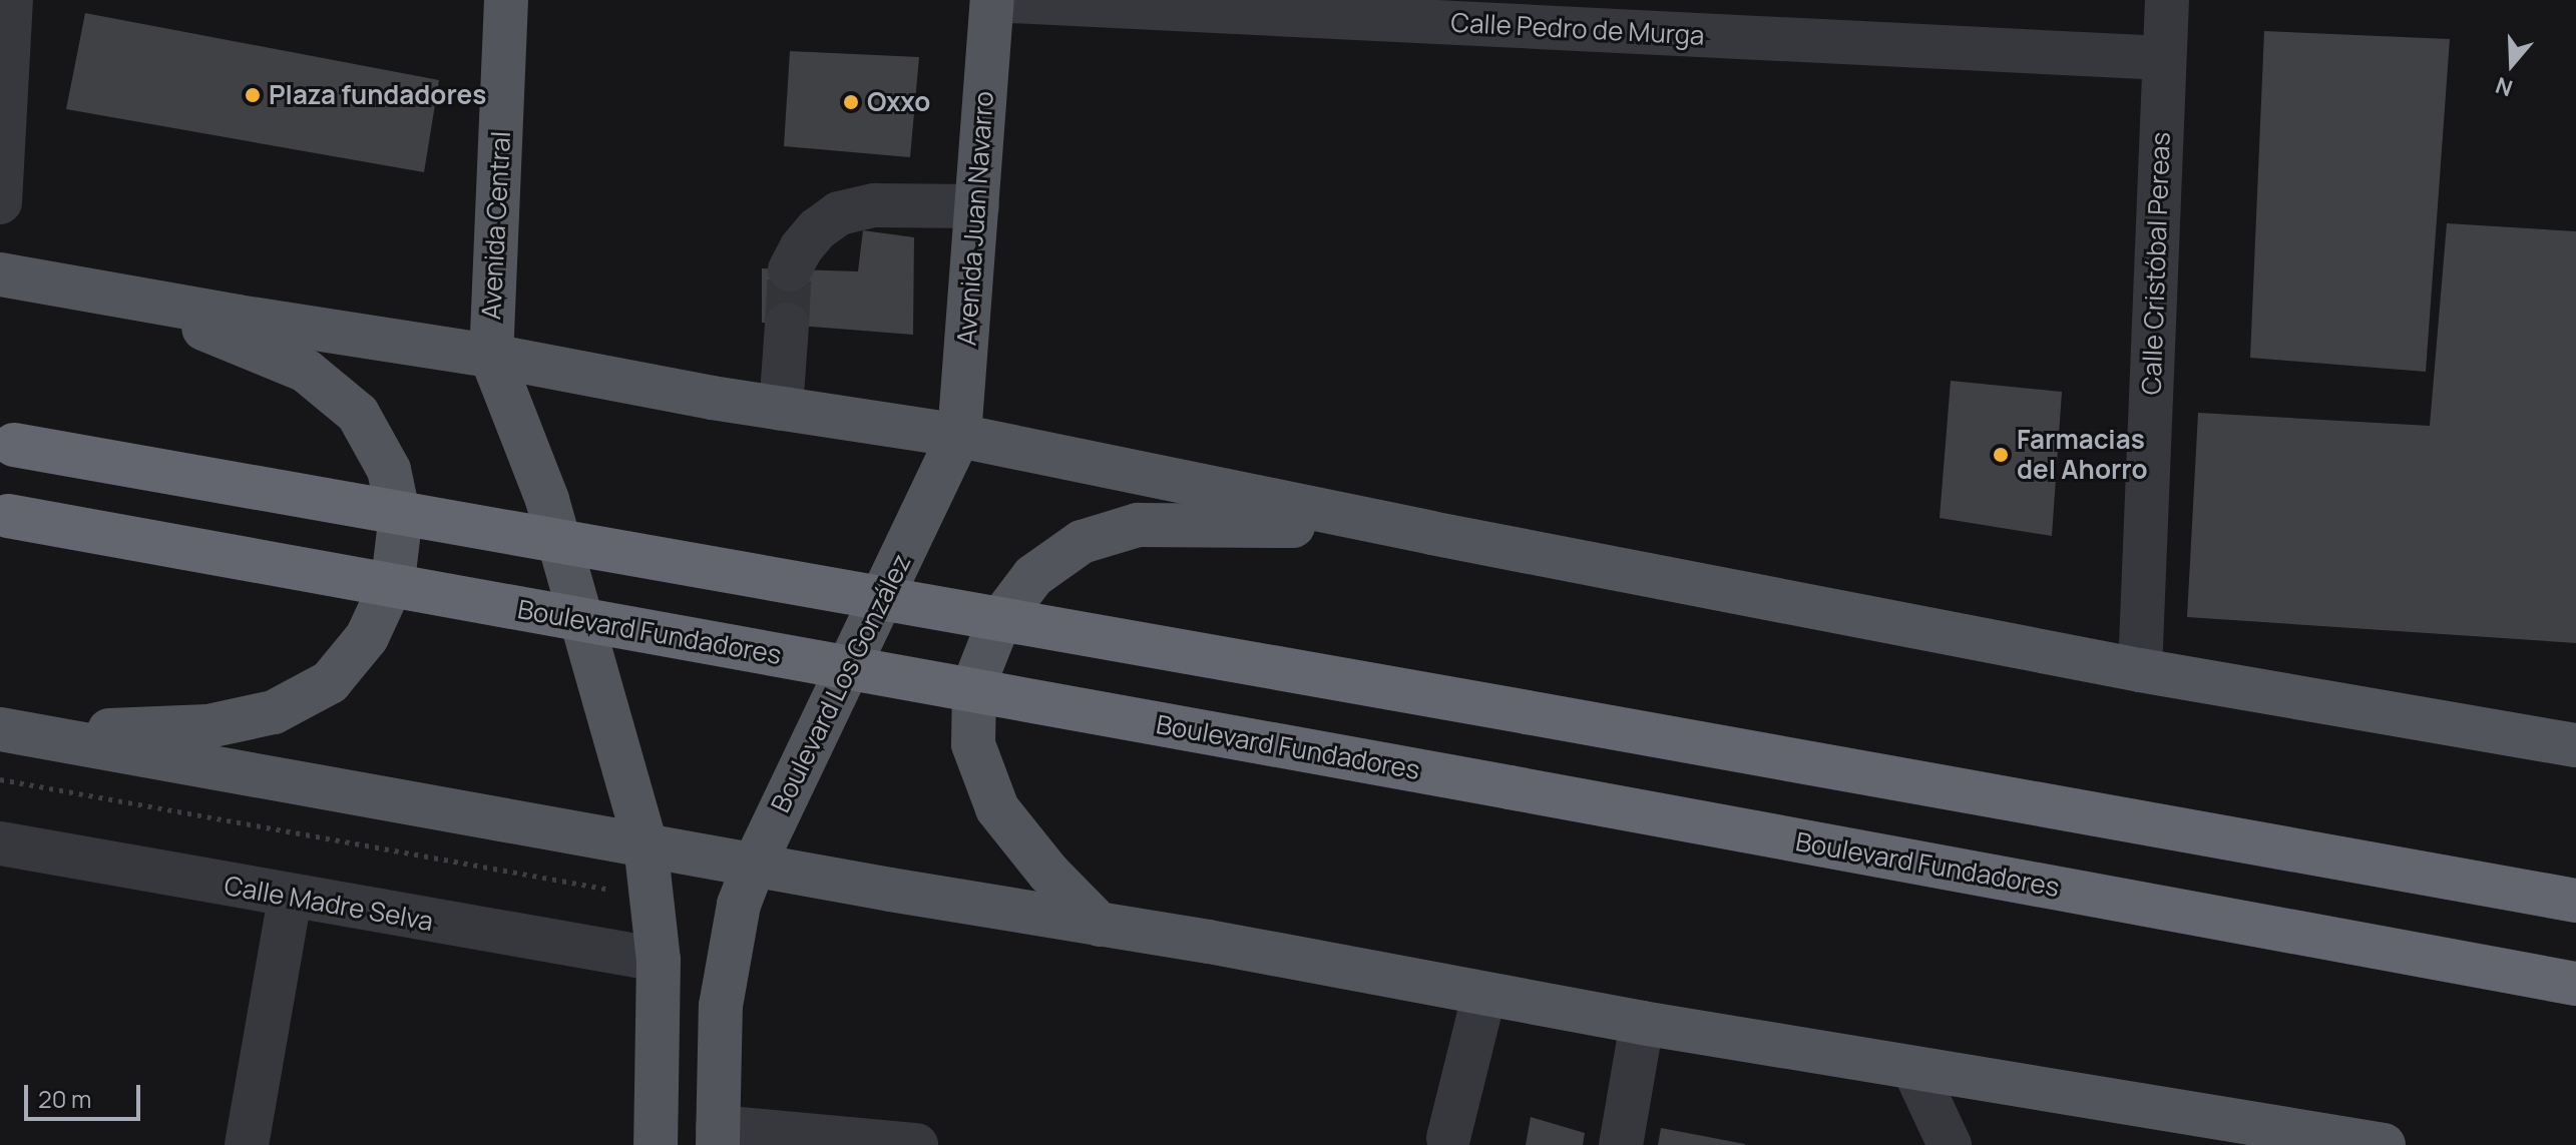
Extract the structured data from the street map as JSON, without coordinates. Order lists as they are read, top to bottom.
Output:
{
  "streets": {
    "highway": ["Boulevard Fundadores"],
    "main road": ["Avenida Juan Navarro", "Avenida Central", "Boulevard Los González"],
    "street": ["Calle Pedro de Murga", "Calle Cristóbal Pereas", "Calle Madre Selva"]
  },
  "crossings": [
    ["Calle Pedro de Murga", "Avenida Juan Navarro"],
    ["Calle Pedro de Murga", "Calle Cristóbal Pereas"],
    ["Avenida Juan Navarro", "Boulevard Los González"]
  ],
  "places": ["Plaza fundadores", "Oxxo", "Farmacias del Ahorro"],
  "scale_bar": "20 m",
  "north": "bottom"
}
